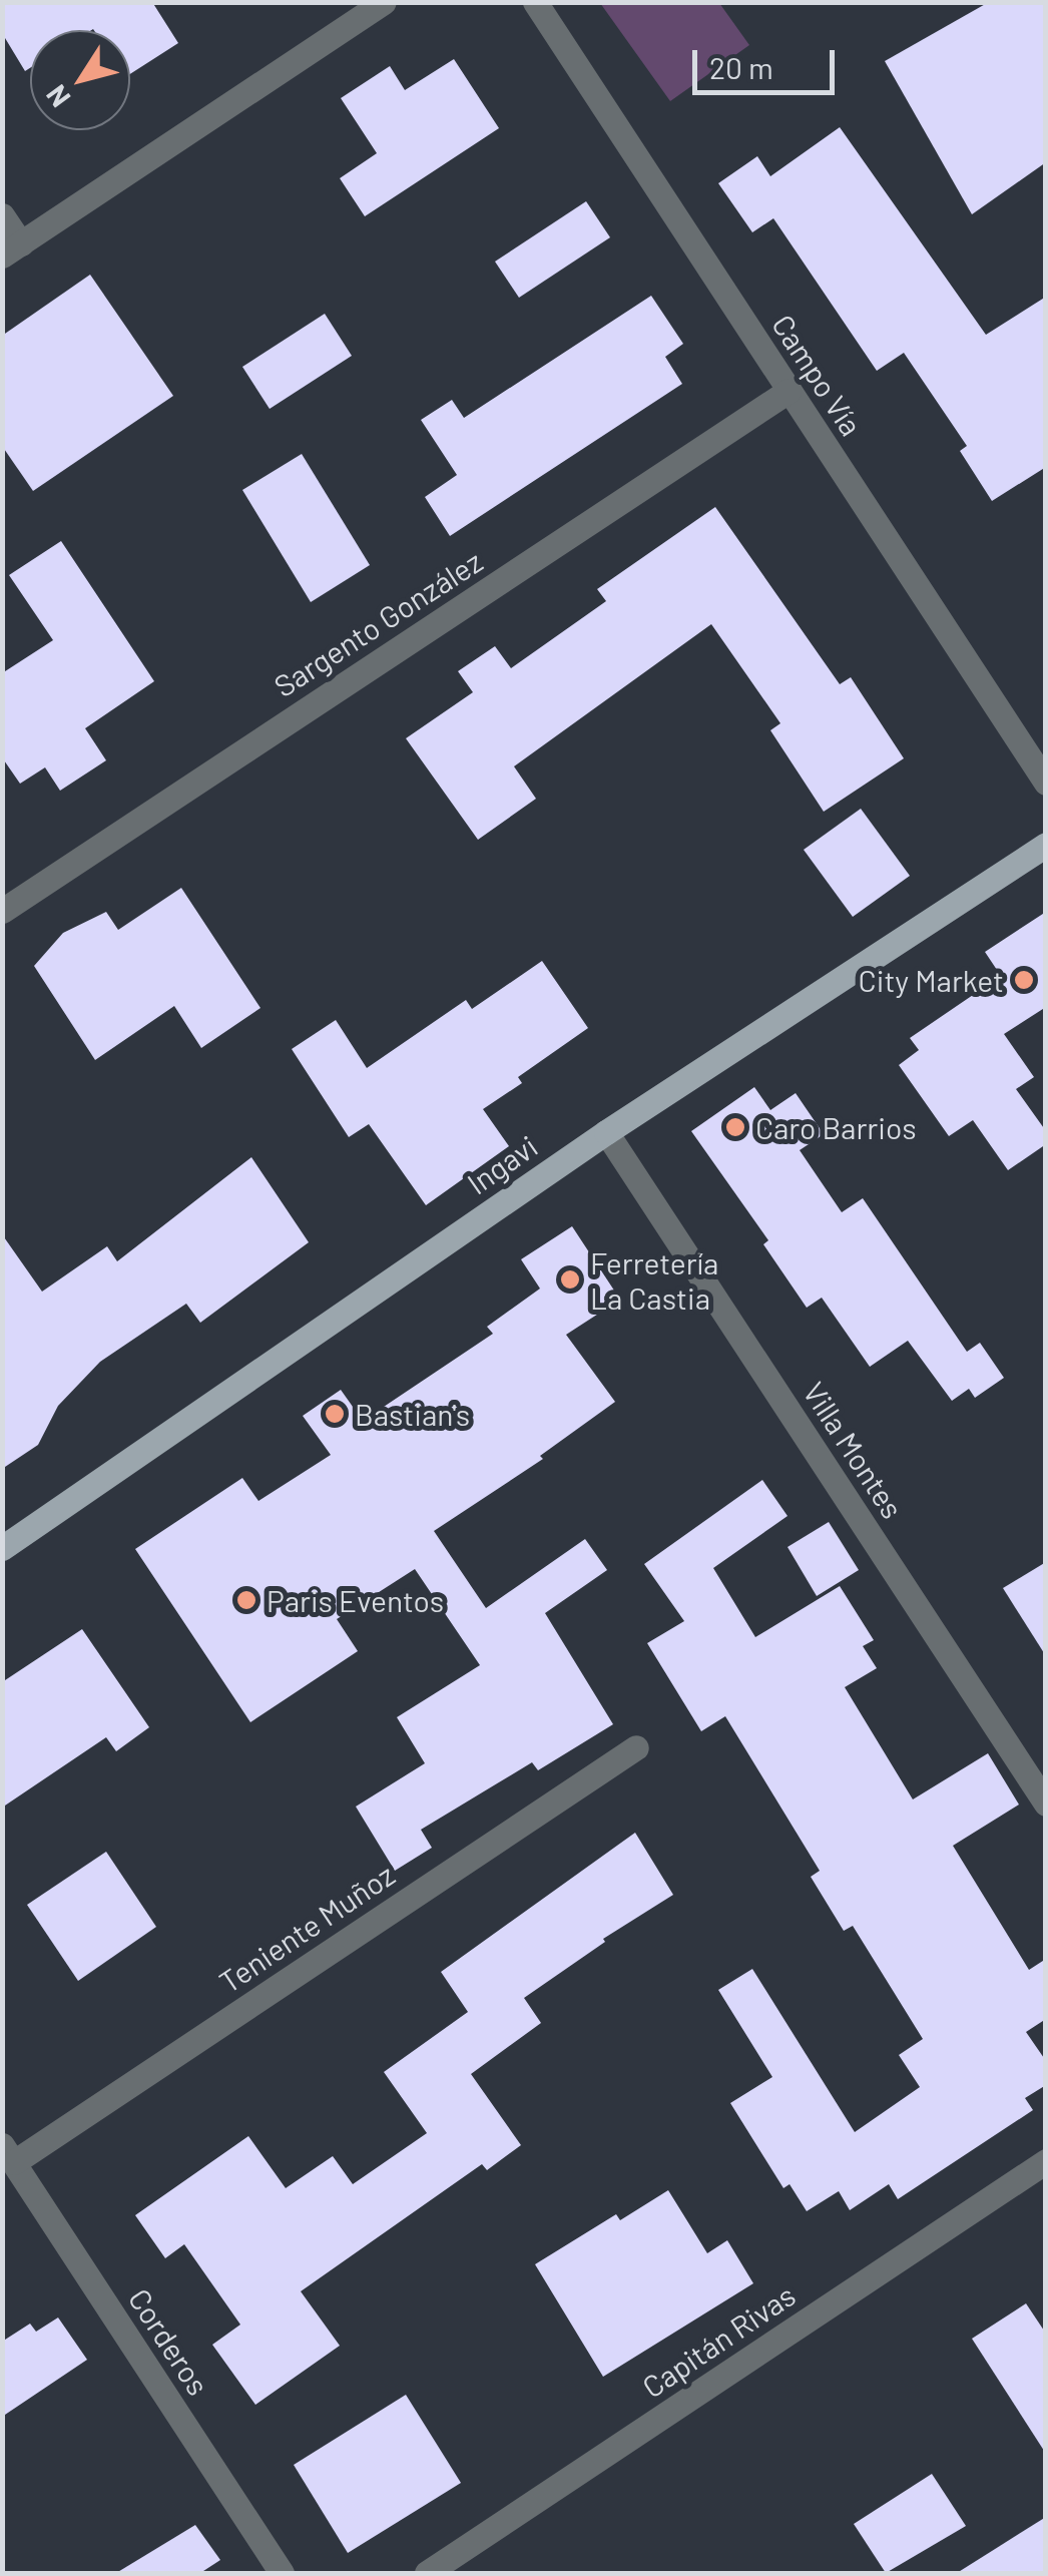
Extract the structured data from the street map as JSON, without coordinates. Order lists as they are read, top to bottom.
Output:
{
  "streets": {
    "main road": ["Ingavi"],
    "street": [
      "Campo Vía",
      "Sargento González",
      "Villa Montes",
      "Teniente Muñoz",
      "Capitán Rivas",
      "Corderos"
    ]
  },
  "crossings": [
    ["Campo Vía", "Sargento González"],
    ["Ingavi", "Villa Montes"],
    ["Teniente Muñoz", "Corderos"]
  ],
  "places": [
    "City Market",
    "Caro Barrios",
    "Ferretería La Castia",
    "Bastian's",
    "Paris Eventos"
  ],
  "scale_bar": "20 m",
  "north": "bottom left"
}
